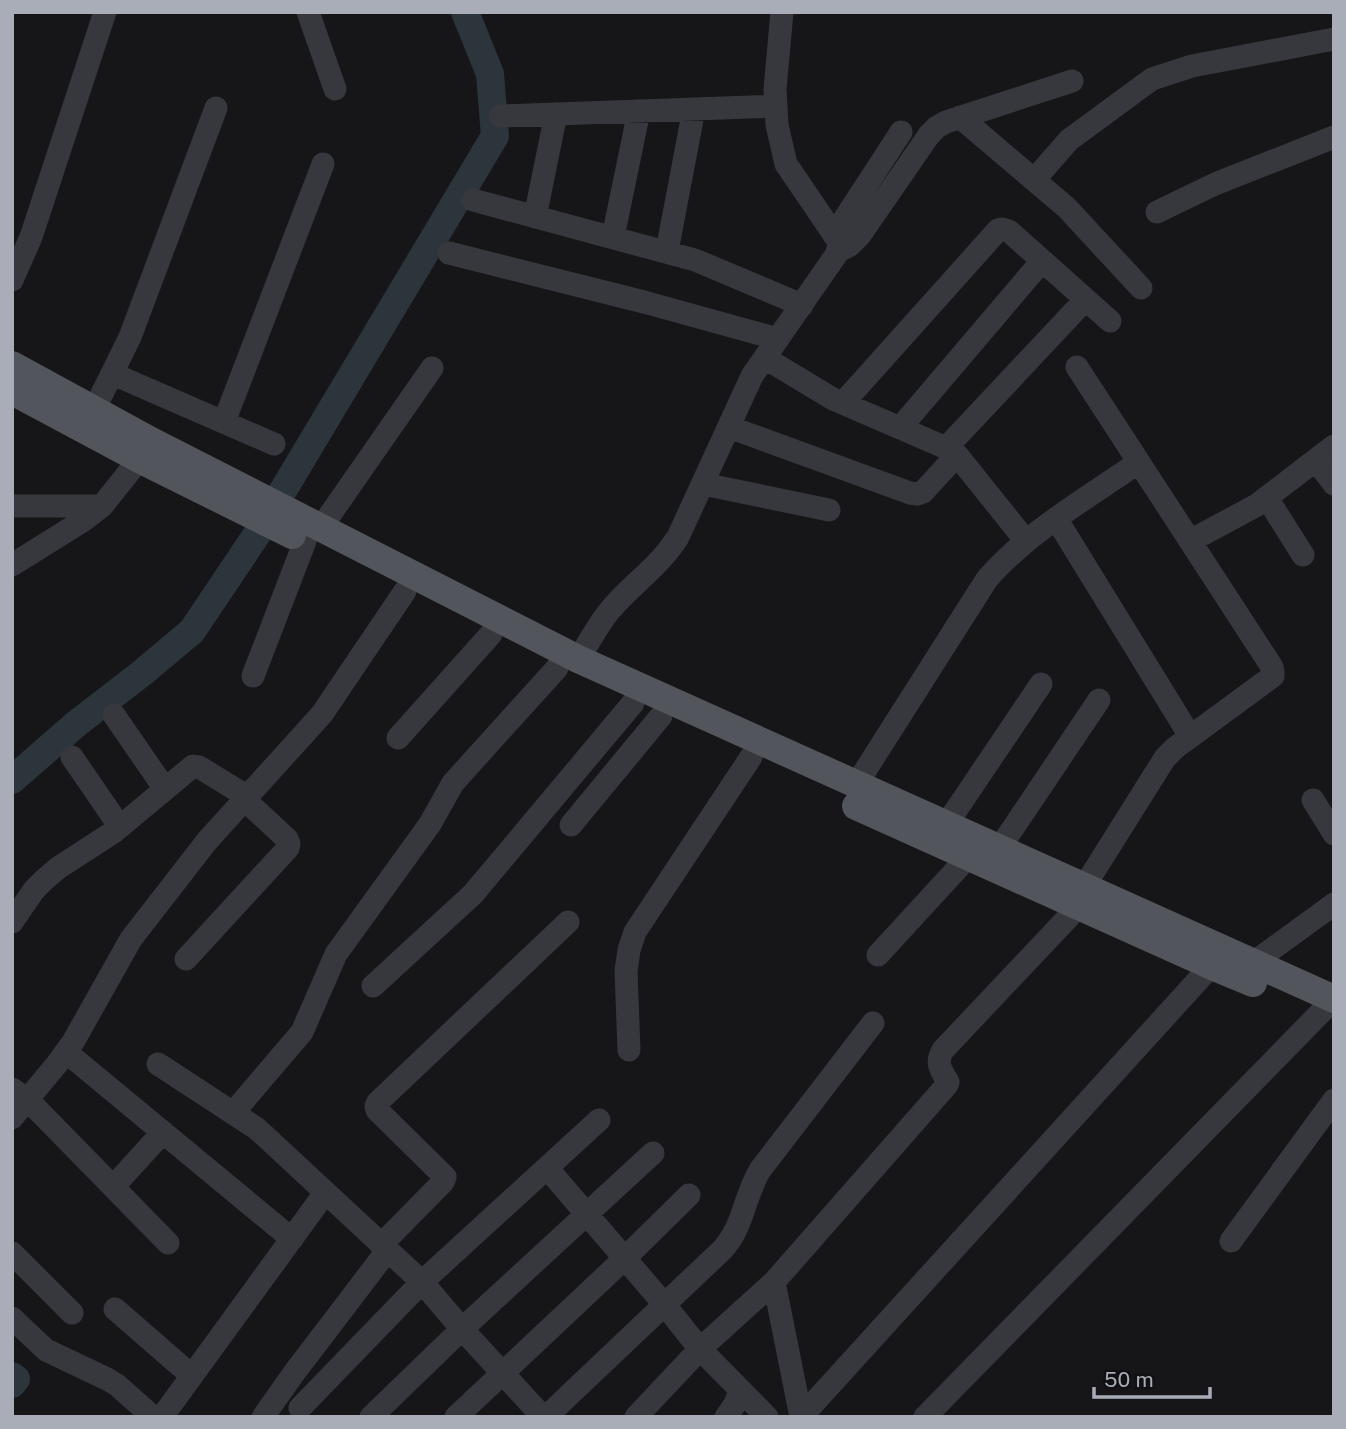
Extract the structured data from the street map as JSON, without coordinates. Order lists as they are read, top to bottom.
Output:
{
  "scale_bar": "50 m"
}
